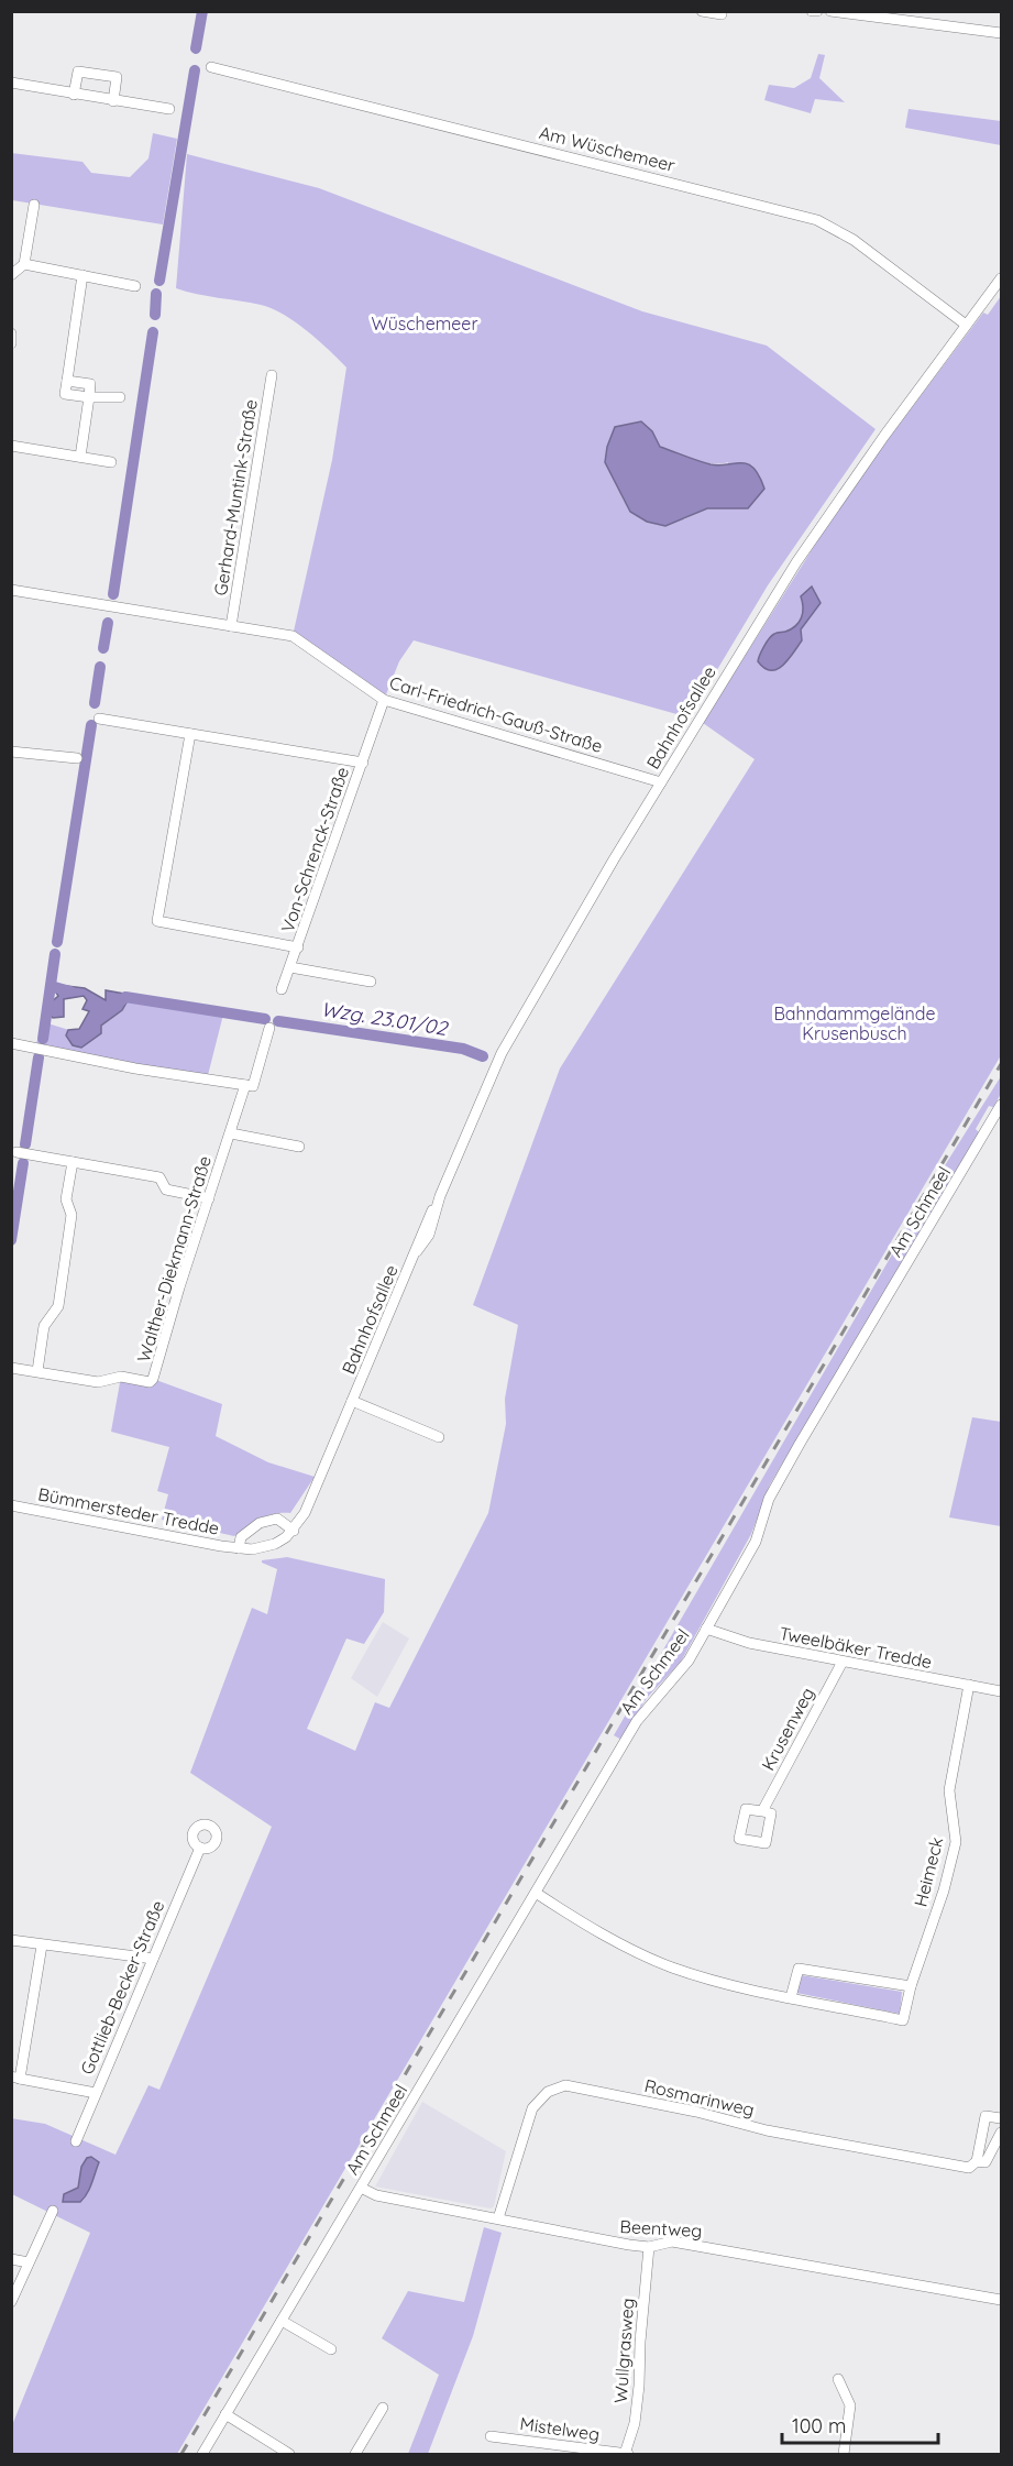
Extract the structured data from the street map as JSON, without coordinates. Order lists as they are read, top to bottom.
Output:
{
  "streets": {
    "street": [
      "Am Wüschemeer",
      "Gerhard-Muntink-Straße",
      "Carl-Friedrich-Gauß-Straße",
      "Bahnhofsallee",
      "Von-Schrenck-Straße",
      "Am Schmeel",
      "Walther-Diekmann-Straße",
      "Bümmersteder Tredde",
      "Tweelbäker Tredde",
      "Krusenweg",
      "Heimeck",
      "Gottlieb-Becker-Straße",
      "Rosmarinweg",
      "Beentweg",
      "Wullgrasweg",
      "Mistelweg"
    ]
  },
  "crossings": [
    ["Am Wüschemeer", "Bahnhofsallee"],
    ["Gerhard-Muntink-Straße", "Carl-Friedrich-Gauß-Straße"],
    ["Carl-Friedrich-Gauß-Straße", "Bahnhofsallee"],
    ["Carl-Friedrich-Gauß-Straße", "Von-Schrenck-Straße"],
    ["Bahnhofsallee", "Bümmersteder Tredde"],
    ["Am Schmeel", "Tweelbäker Tredde"],
    ["Am Schmeel", "Heimeck"],
    ["Am Schmeel", "Beentweg"],
    ["Tweelbäker Tredde", "Krusenweg"],
    ["Tweelbäker Tredde", "Heimeck"],
    ["Rosmarinweg", "Beentweg"],
    ["Beentweg", "Wullgrasweg"],
    ["Wullgrasweg", "Mistelweg"]
  ],
  "water": ["Wzg. 23.01/02"],
  "parks": ["Wüschemeer", "Bahndammgelände Krusenbusch"],
  "scale_bar": "100 m"
}
